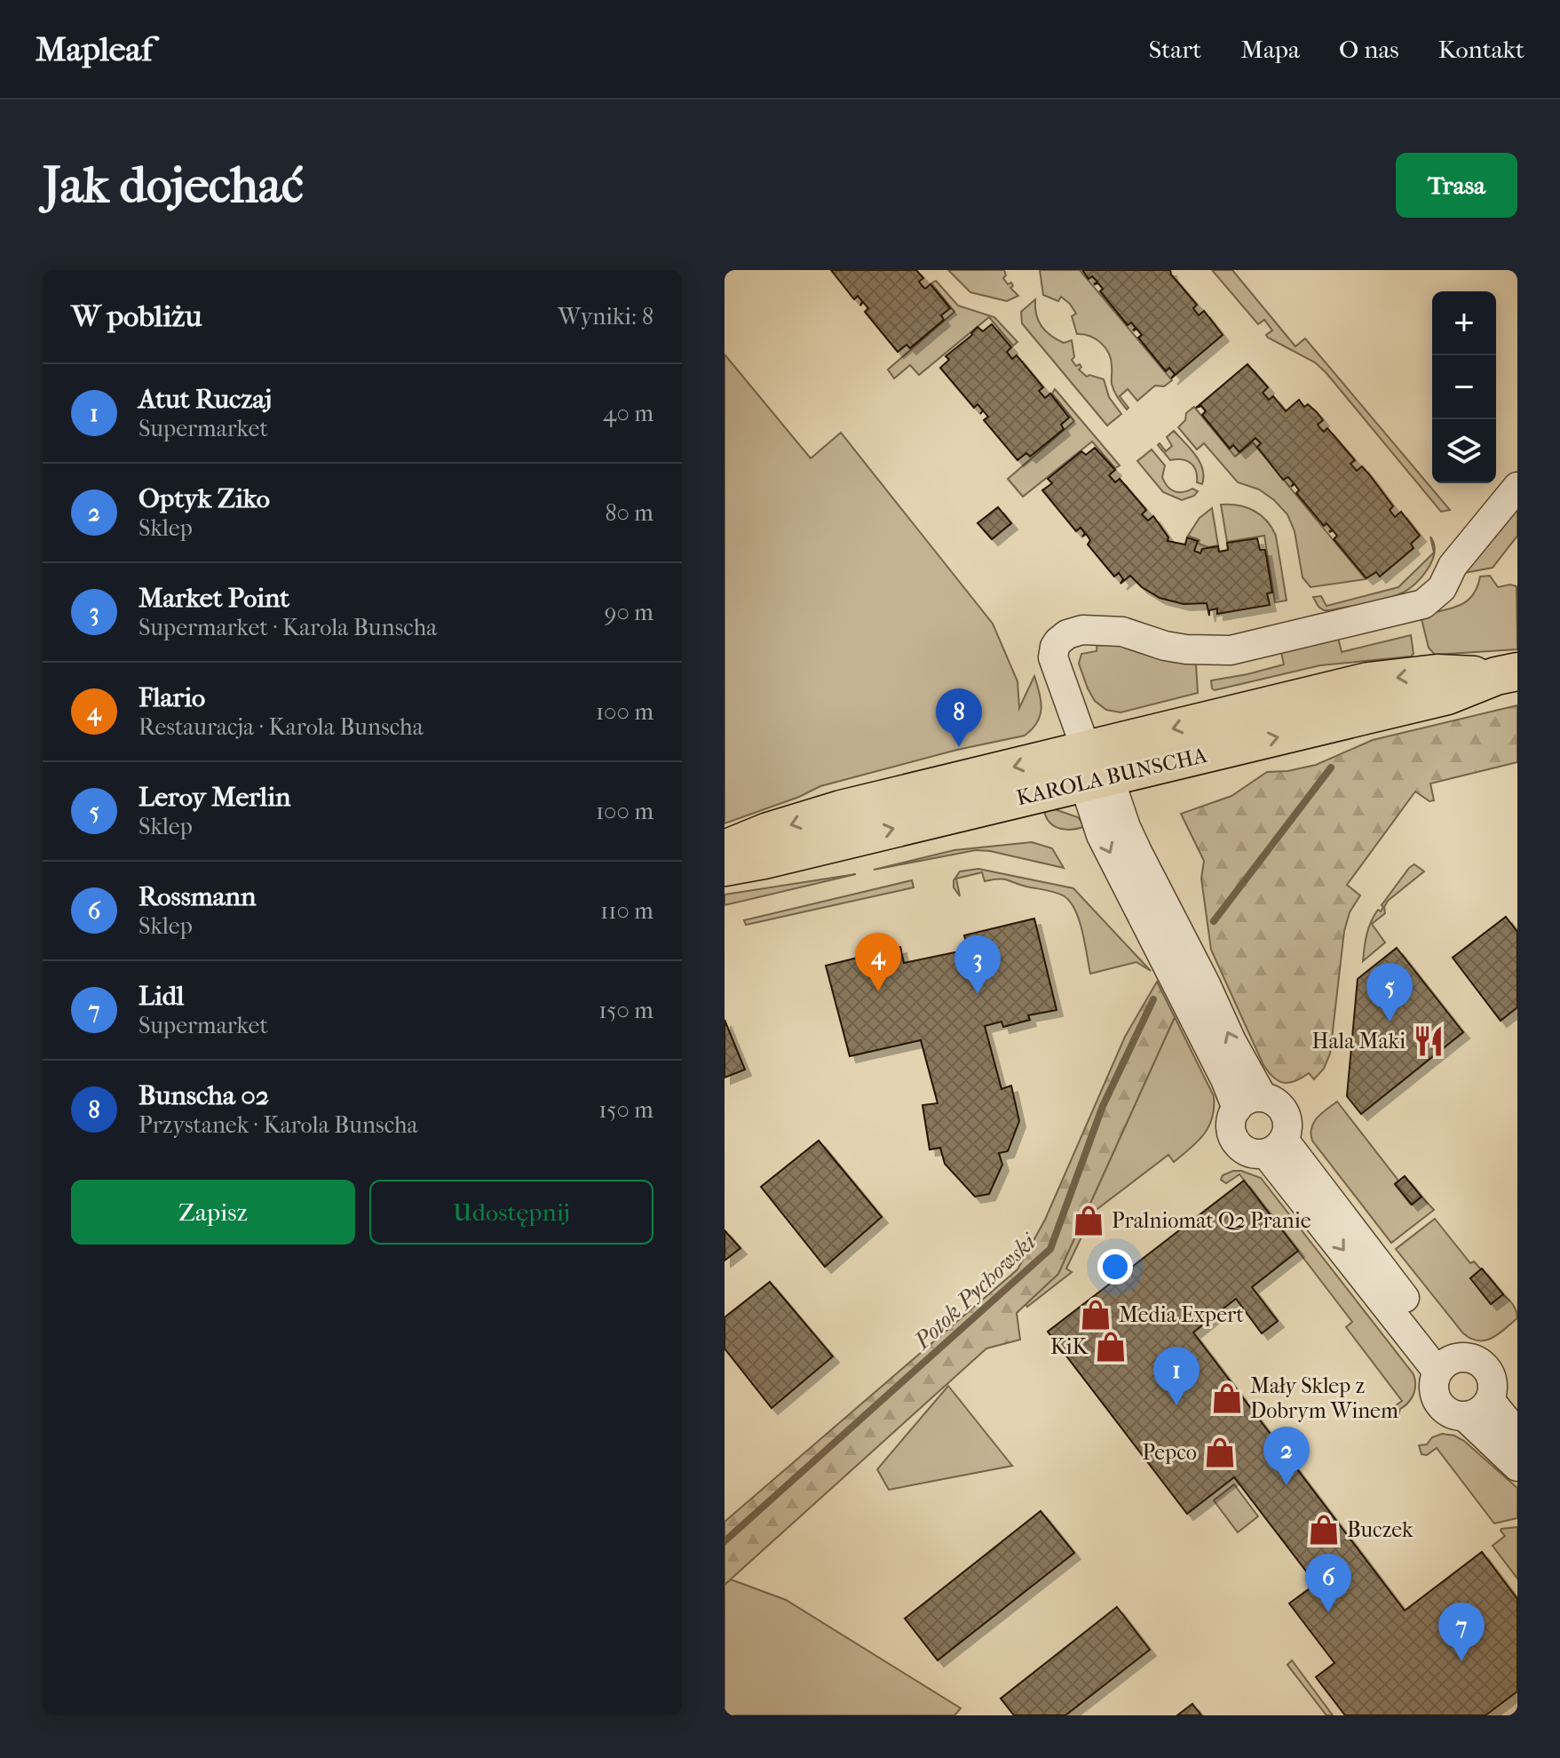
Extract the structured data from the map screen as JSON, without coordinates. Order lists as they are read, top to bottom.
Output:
{
  "streets": {
    "main road": ["KAROLA BUNSCHA"]
  },
  "water": ["Potok Pychowski"],
  "places": {
    "restaurant": ["Hala Maki"],
    "shop": [
      "Pralniomat Q2 Pranie",
      "Media Expert",
      "KiK",
      "Mały Sklep z Dobrym Winem",
      "Pepco",
      "Buczek"
    ]
  },
  "page": {
    "header": "Mapleaf",
    "nav": [
      "Start",
      "Mapa",
      "O nas",
      "Kontakt"
    ],
    "buttons": [
      "Trasa",
      ["Zapisz", "Udostępnij"]
    ],
    "title": "Jak dojechać",
    "heading": ["W pobliżu", "Wyniki: 8"],
    "map_buttons": ["+", "−"],
    "list": [
      {
        "mark": "1",
        "name": "Atut Ruczaj",
        "note": "Supermarket",
        "value": "40 m"
      },
      {
        "mark": "2",
        "name": "Optyk Ziko",
        "note": "Sklep",
        "value": "80 m"
      },
      {
        "mark": "3",
        "name": "Market Point",
        "note": "Supermarket · Karola Bunscha",
        "value": "90 m"
      },
      {
        "mark": "4",
        "name": "Flario",
        "note": "Restauracja · Karola Bunscha",
        "value": "100 m"
      },
      {
        "mark": "5",
        "name": "Leroy Merlin",
        "note": "Sklep",
        "value": "100 m"
      },
      {
        "mark": "6",
        "name": "Rossmann",
        "note": "Sklep",
        "value": "110 m"
      },
      {
        "mark": "7",
        "name": "Lidl",
        "note": "Supermarket",
        "value": "150 m"
      },
      {
        "mark": "8",
        "name": "Bunscha 02",
        "note": "Przystanek · Karola Bunscha",
        "value": "150 m"
      }
    ],
    "pins": [
      "8",
      "4",
      "3",
      "5",
      "1",
      "2",
      "6",
      "7"
    ]
  }
}
